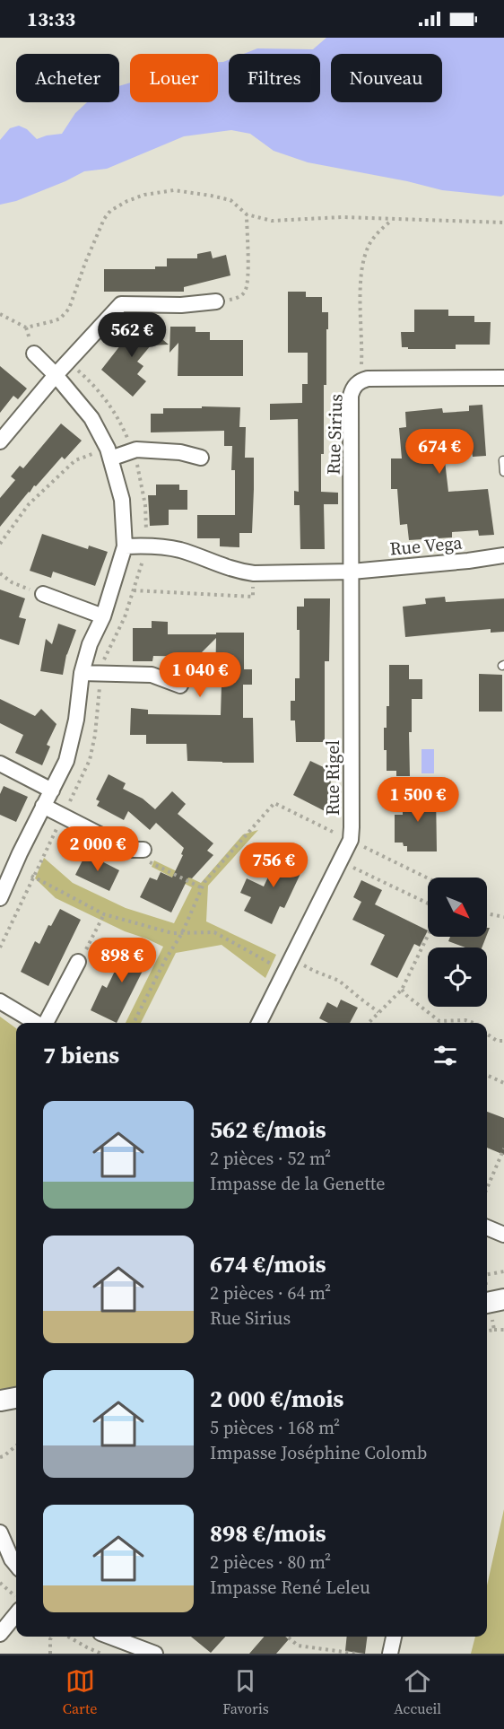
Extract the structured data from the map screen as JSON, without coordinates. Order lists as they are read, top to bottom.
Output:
{
  "streets": {
    "street": ["Rue Sirius", "Rue Vega", "Rue Rigel"]
  },
  "crossings": [
    ["Rue Sirius", "Rue Vega"],
    ["Rue Sirius", "Rue Rigel"],
    ["Rue Vega", "Rue Rigel"]
  ],
  "north": "bottom right",
  "page": {
    "status": "13:33",
    "chip": [
      "Acheter",
      "Louer",
      "Filtres",
      "Nouveau"
    ],
    "price": [
      "562 €",
      "674 €",
      "1 040 €",
      "1 500 €",
      "2 000 €",
      "756 €",
      "898 €"
    ],
    "heading": "7 biens",
    "list": [
      {
        "name": "562 €/mois",
        "note": "2 pièces · 52 m² · Impasse de la Genette"
      },
      {
        "name": "674 €/mois",
        "note": "2 pièces · 64 m² · Rue Sirius"
      },
      {
        "name": "2 000 €/mois",
        "note": "5 pièces · 168 m² · Impasse Joséphine Colomb"
      },
      {
        "name": "898 €/mois",
        "note": "2 pièces · 80 m² · Impasse René Leleu"
      }
    ],
    "tabs": ["Carte", "Favoris", "Accueil"]
  }
}
